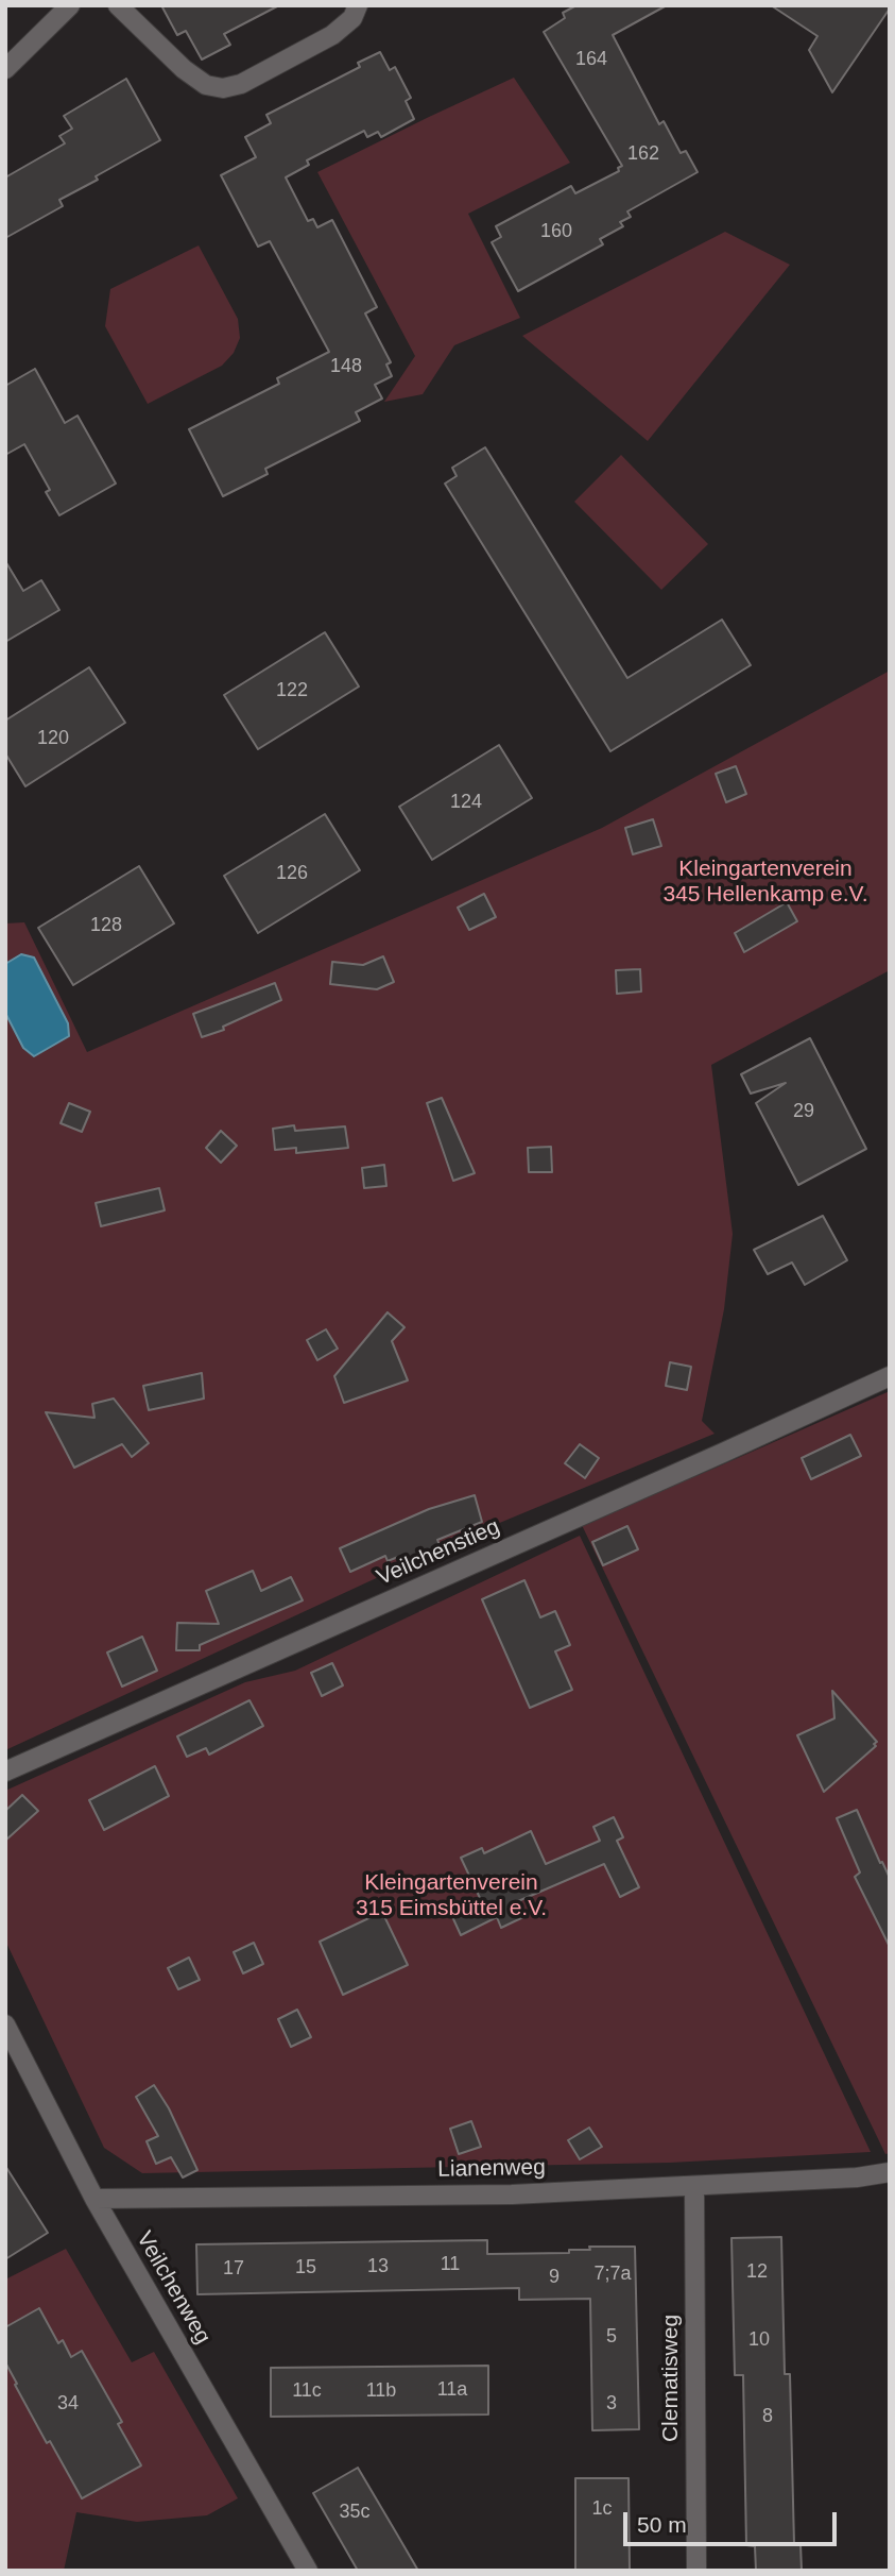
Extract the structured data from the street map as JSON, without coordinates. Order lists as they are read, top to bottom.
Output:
{
  "streets": {
    "street": [
      "Veilchenstieg",
      "Lianenweg",
      "Veilchenweg",
      "Clematisweg"
    ]
  },
  "crossings": [
    ["Lianenweg", "Veilchenweg"],
    ["Lianenweg", "Clematisweg"]
  ],
  "parks": ["Kleingartenverein 345 Hellenkamp e.V.", "Kleingartenverein 315 Eimsbüttel e.V."],
  "house_numbers": [
    "164",
    "162",
    "160",
    "148",
    "122",
    "120",
    "124",
    "126",
    "128",
    "29",
    "11",
    "13",
    "15",
    "17",
    "12",
    "7;7a",
    "9",
    "5",
    "10",
    "11a",
    "11c",
    "11b",
    "34",
    "3",
    "8",
    "1c",
    "35c"
  ],
  "scale_bar": "50 m"
}
